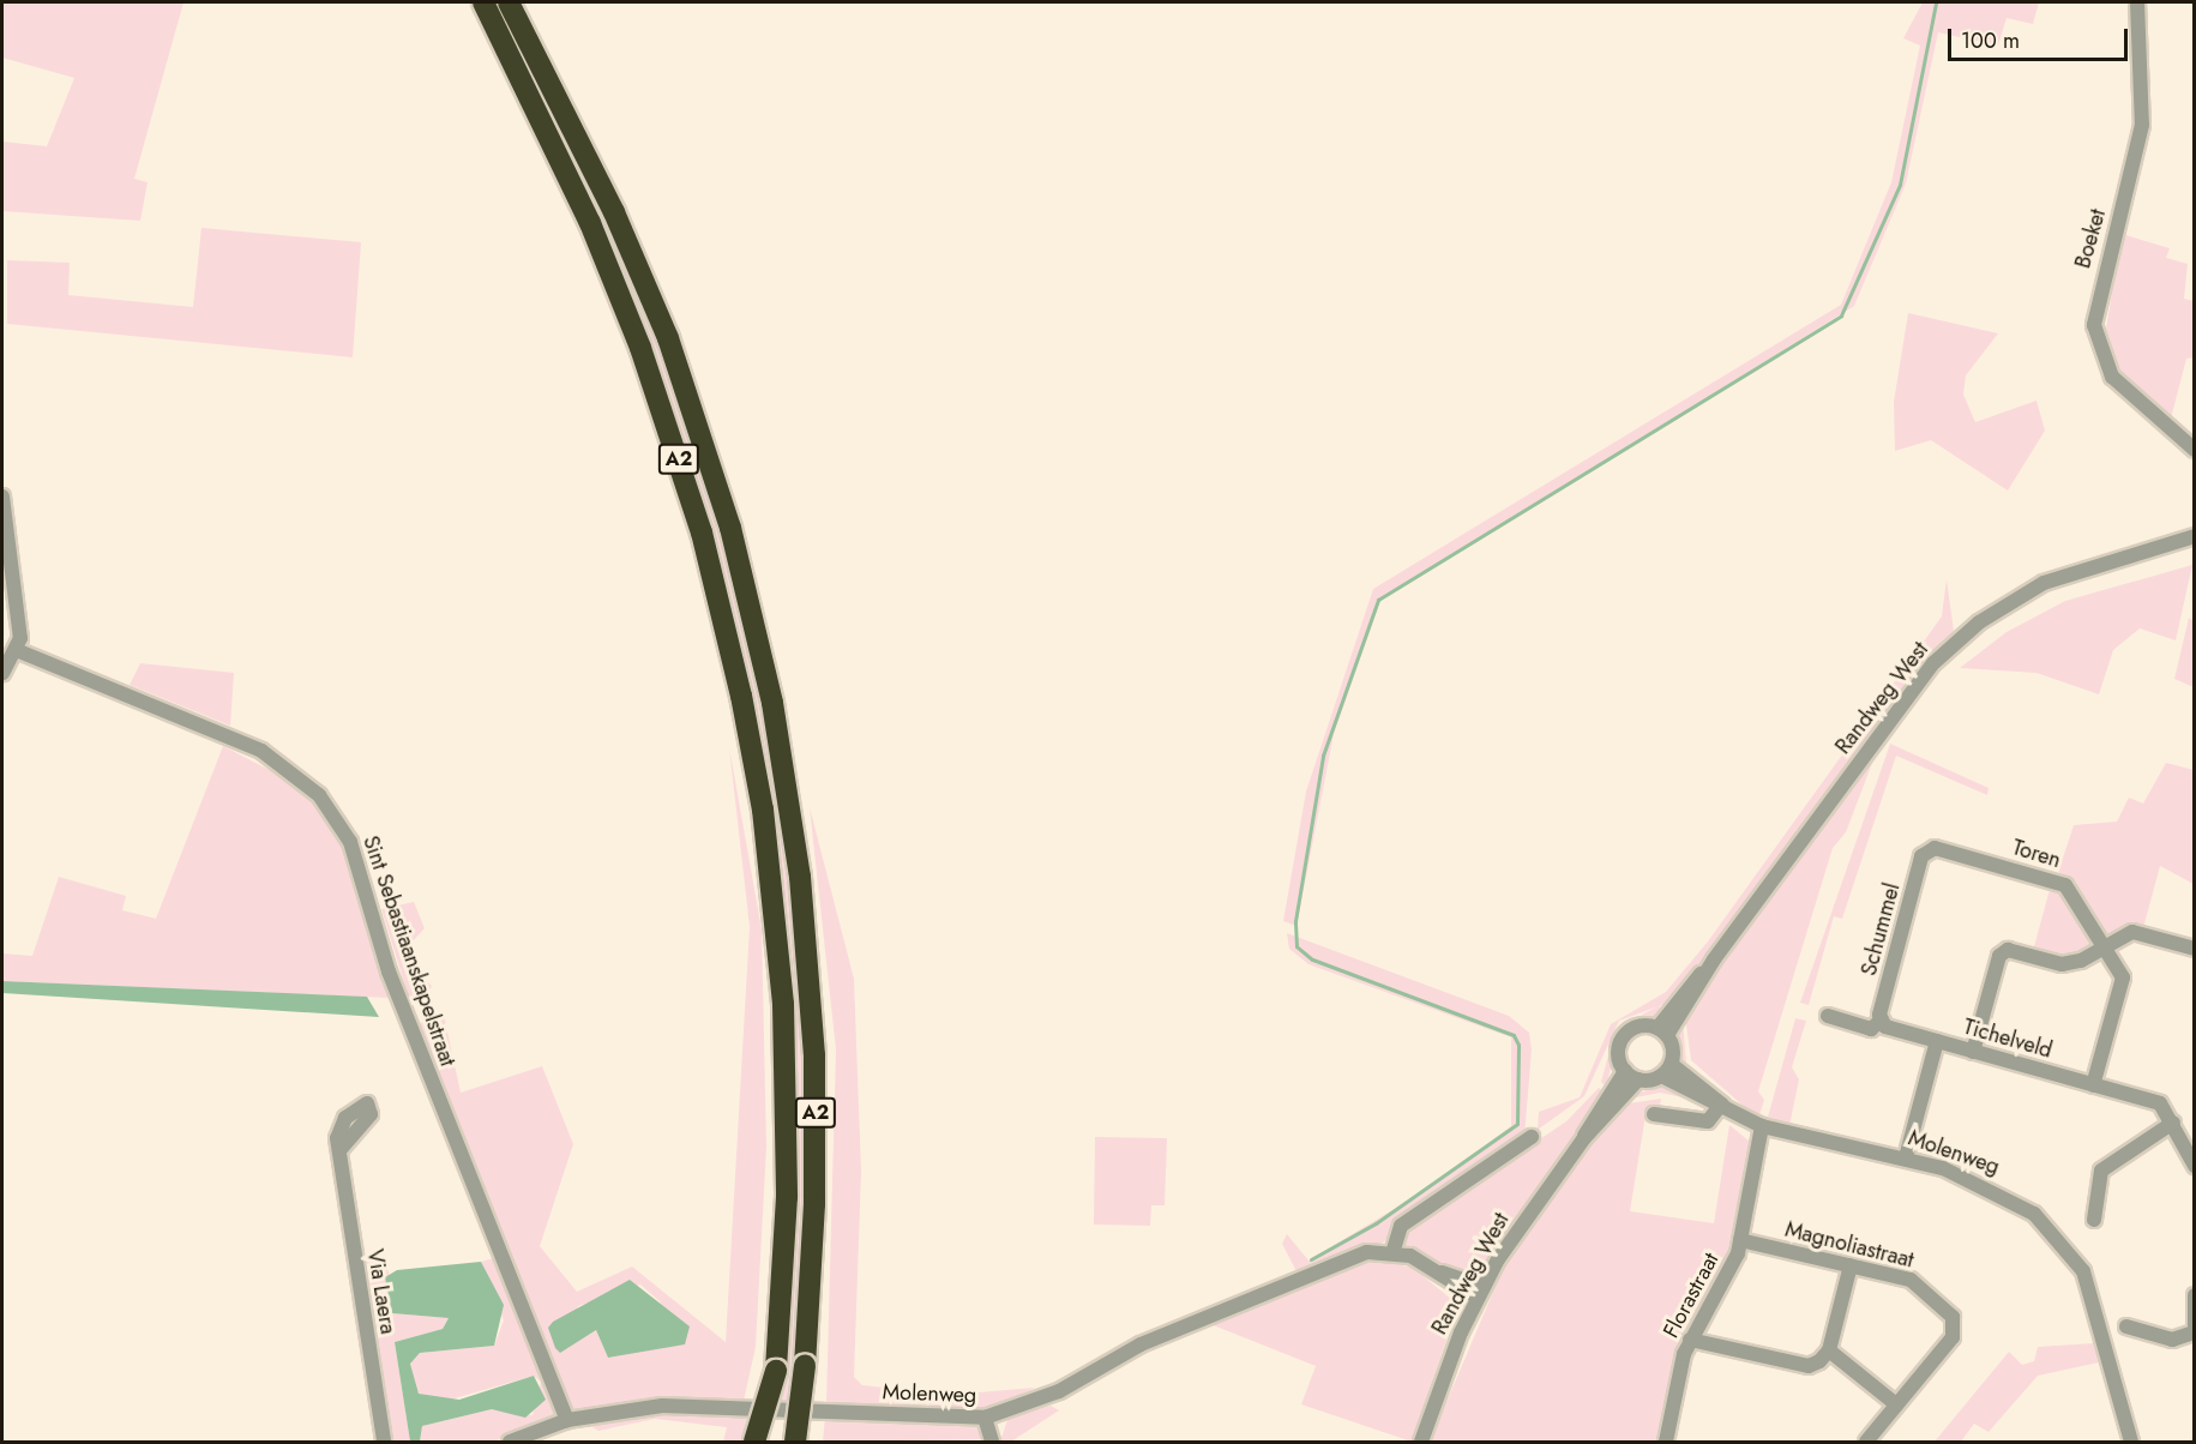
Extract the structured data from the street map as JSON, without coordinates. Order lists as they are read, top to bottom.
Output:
{
  "streets": {
    "highway": ["A2"],
    "street": [
      "Boeket",
      "Randweg West",
      "Toren",
      "Schummel",
      "Sint Sebastiaanskapelstraat",
      "Tichelveld",
      "Molenweg",
      "Magnoliastraat",
      "Via Laera",
      "Florastraat"
    ]
  },
  "crossings": [
    ["Randweg West", "Molenweg"],
    ["Toren", "Schummel"],
    ["Toren", "Tichelveld"],
    ["Sint Sebastiaanskapelstraat", "Molenweg"],
    ["Tichelveld", "Molenweg"],
    ["Molenweg", "Florastraat"],
    ["Magnoliastraat", "Florastraat"]
  ],
  "scale_bar": "100 m"
}
